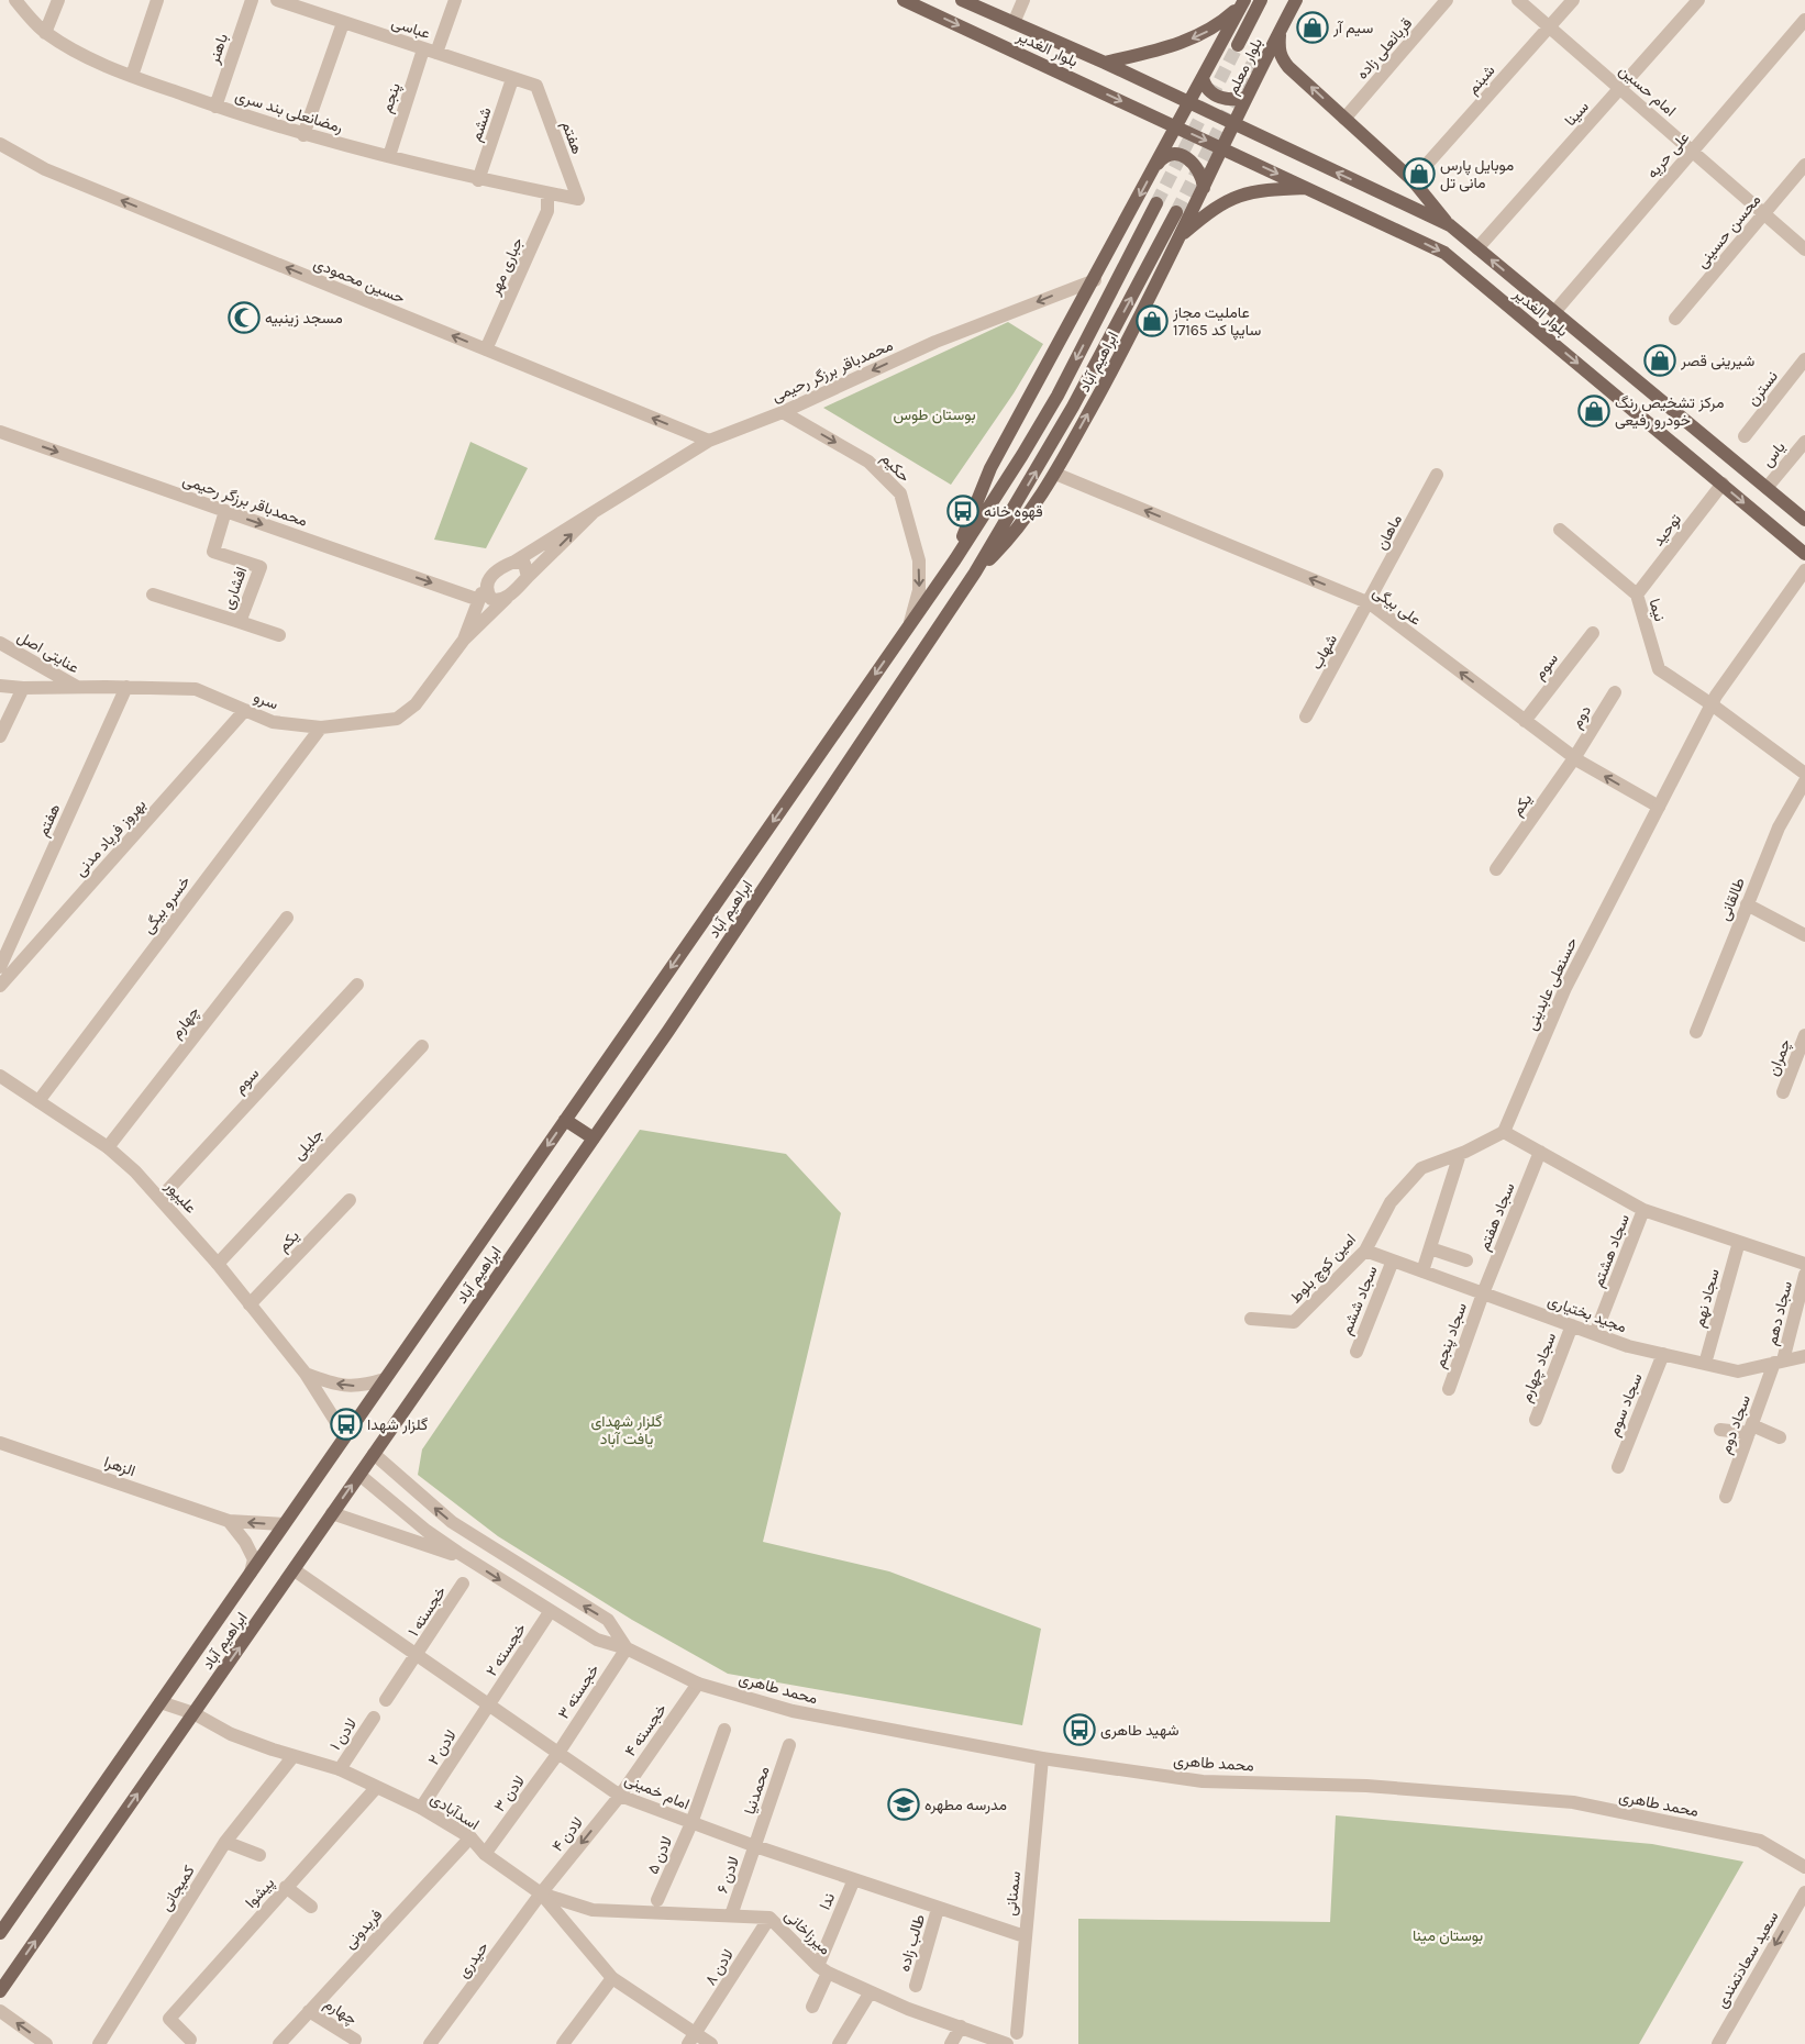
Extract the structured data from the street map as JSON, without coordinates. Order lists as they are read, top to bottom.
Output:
{
  "streets": {
    "main road": ["بلوار الغدیر", "بلوار معلم", "ابراهیم آباد"],
    "street": [
      "عباسی",
      "باهنر",
      "قربانعلی زاده",
      "شبنم",
      "امام حسین",
      "پنجم",
      "رمضانعلی بند سری",
      "سینا",
      "ششم",
      "هفتم",
      "علی حریه",
      "محسن حسینی",
      "جباری مهر",
      "حسین محمودی",
      "محمدباقر برزگر رحیمی",
      "نسترن",
      "یاس",
      "حکیم",
      "توحید",
      "ماهان",
      "افشاری",
      "علی بیگی",
      "نیما",
      "عنایتی اصل",
      "شهاب",
      "سوم",
      "سرو",
      "دوم",
      "یکم",
      "بهروز فریاد مدنی",
      "طالقانی",
      "خسرو بیگی",
      "حسنعلی عابدینی",
      "چهارم",
      "چمران",
      "جلیلی",
      "علیپور",
      "سجاد هفتم",
      "سجاد هشتم",
      "امین کوچ بلوط",
      "سجاد نهم",
      "سجاد ششم",
      "مجید بختیاری",
      "سجاد دهم",
      "سجاد پنجم",
      "سجاد چهارم",
      "سجاد سوم",
      "سجاد دوم",
      "الزهرا",
      "خجسته ۱",
      "خجسته ۲",
      "محمد طاهری",
      "خجسته ۳",
      "خجسته ۴",
      "لادن ۱",
      "لادن ۲",
      "محمدنیا",
      "امام خمینی",
      "لادن ۳",
      "اسدآبادی",
      "لادن ۴",
      "لادن ۵",
      "لادن ۶",
      "کمیجانی",
      "پیشوا",
      "سمنانی",
      "ندا",
      "فریدونی",
      "میرزاخانی",
      "طالب زاده",
      "حیدری",
      "سعید سعادتمندی",
      "لادن ۸"
    ]
  },
  "crossings": [
    ["عباسی", "پنجم"],
    ["عباسی", "ششم"],
    ["عباسی", "هفتم"],
    ["باهنر", "رمضانعلی بند سری"],
    ["بلوار الغدیر", "بلوار معلم"],
    ["بلوار الغدیر", "سینا"],
    ["بلوار الغدیر", "علی حریه"],
    ["بلوار الغدیر", "ابراهیم آباد"],
    ["بلوار الغدیر", "یاس"],
    ["بلوار الغدیر", "توحید"],
    ["بلوار معلم", "ابراهیم آباد"],
    ["شبنم", "امام حسین"],
    ["امام حسین", "سینا"],
    ["امام حسین", "علی حریه"],
    ["امام حسین", "محسن حسینی"],
    ["پنجم", "رمضانعلی بند سری"],
    ["رمضانعلی بند سری", "ششم"],
    ["رمضانعلی بند سری", "هفتم"],
    ["رمضانعلی بند سری", "جباری مهر"],
    ["هفتم", "سرو"],
    ["جباری مهر", "حسین محمودی"],
    ["حسین محمودی", "محمدباقر برزگر رحیمی"],
    ["ابراهیم آباد", "محمدباقر برزگر رحیمی"],
    ["ابراهیم آباد", "حکیم"],
    ["ابراهیم آباد", "علی بیگی"],
    ["ابراهیم آباد", "علیپور"],
    ["ابراهیم آباد", "الزهرا"],
    ["ابراهیم آباد", "محمد طاهری"],
    ["ابراهیم آباد", "امام خمینی"],
    ["ابراهیم آباد", "اسدآبادی"],
    ["محمدباقر برزگر رحیمی", "حکیم"],
    ["محمدباقر برزگر رحیمی", "افشاری"],
    ["محمدباقر برزگر رحیمی", "سرو"],
    ["توحید", "نیما"],
    ["ماهان", "علی بیگی"],
    ["ماهان", "شهاب"],
    ["علی بیگی", "شهاب"],
    ["علی بیگی", "سوم"],
    ["علی بیگی", "دوم"],
    ["علی بیگی", "یکم"],
    ["علی بیگی", "حسنعلی عابدینی"],
    ["نیما", "حسنعلی عابدینی"],
    ["عنایتی اصل", "سرو"],
    ["سوم", "علیپور"],
    ["سرو", "بهروز فریاد مدنی"],
    ["سرو", "خسرو بیگی"],
    ["دوم", "یکم"],
    ["یکم", "علیپور"],
    ["خسرو بیگی", "علیپور"],
    ["حسنعلی عابدینی", "امین کوچ بلوط"],
    ["چهارم", "علیپور"],
    ["چهارم", "فریدونی"],
    ["جلیلی", "علیپور"],
    ["سجاد هفتم", "مجید بختیاری"],
    ["سجاد هفتم", "سجاد پنجم"],
    ["سجاد هشتم", "مجید بختیاری"],
    ["امین کوچ بلوط", "مجید بختیاری"],
    ["سجاد نهم", "مجید بختیاری"],
    ["سجاد ششم", "مجید بختیاری"],
    ["مجید بختیاری", "سجاد دهم"],
    ["مجید بختیاری", "سجاد پنجم"],
    ["مجید بختیاری", "سجاد چهارم"],
    ["مجید بختیاری", "سجاد سوم"],
    ["مجید بختیاری", "سجاد دوم"],
    ["سجاد دهم", "سجاد دوم"],
    ["خجسته ۱", "امام خمینی"],
    ["خجسته ۲", "محمد طاهری"],
    ["خجسته ۲", "لادن ۲"],
    ["خجسته ۲", "امام خمینی"],
    ["محمد طاهری", "خجسته ۳"],
    ["محمد طاهری", "خجسته ۴"],
    ["محمد طاهری", "سمنانی"],
    ["خجسته ۳", "امام خمینی"],
    ["خجسته ۳", "لادن ۳"],
    ["خجسته ۴", "امام خمینی"],
    ["خجسته ۴", "لادن ۴"],
    ["لادن ۱", "اسدآبادی"],
    ["لادن ۲", "امام خمینی"],
    ["لادن ۲", "اسدآبادی"],
    ["محمدنیا", "امام خمینی"],
    ["محمدنیا", "لادن ۶"],
    ["امام خمینی", "لادن ۳"],
    ["امام خمینی", "لادن ۴"],
    ["امام خمینی", "لادن ۵"],
    ["امام خمینی", "لادن ۶"],
    ["امام خمینی", "سمنانی"],
    ["امام خمینی", "ندا"],
    ["امام خمینی", "طالب زاده"],
    ["لادن ۳", "اسدآبادی"],
    ["اسدآبادی", "لادن ۴"],
    ["اسدآبادی", "کمیجانی"],
    ["اسدآبادی", "پیشوا"],
    ["اسدآبادی", "فریدونی"],
    ["اسدآبادی", "میرزاخانی"],
    ["اسدآبادی", "حیدری"],
    ["اسدآبادی", "لادن ۸"],
    ["لادن ۴", "میرزاخانی"],
    ["لادن ۴", "حیدری"],
    ["لادن ۶", "میرزاخانی"],
    ["ندا", "میرزاخانی"],
    ["میرزاخانی", "حیدری"],
    ["میرزاخانی", "لادن ۸"]
  ],
  "one_way": [
    "حسین محمودی",
    "حکیم",
    "علی بیگی",
    "لادن ۴",
    "سعید سعادتمندی"
  ],
  "parks": ["بوستان طوس", "گلزار شهدای یافت آباد", "بوستان مینا"],
  "places": {
    "shop": [
      "سیم آر",
      "موبایل پارس مانی تل",
      "عاملیت مجاز سایپا کد 17165",
      "شیرینی قصر",
      "مرکز تشخیص رنگ خودرو رفیعی"
    ],
    "mosque": ["مسجد زینبیه"],
    "bus stop": ["قهوه خانه", "گلزار شهدا", "شهید طاهری"],
    "school or university": ["مدرسه مطهره"]
  }
}
